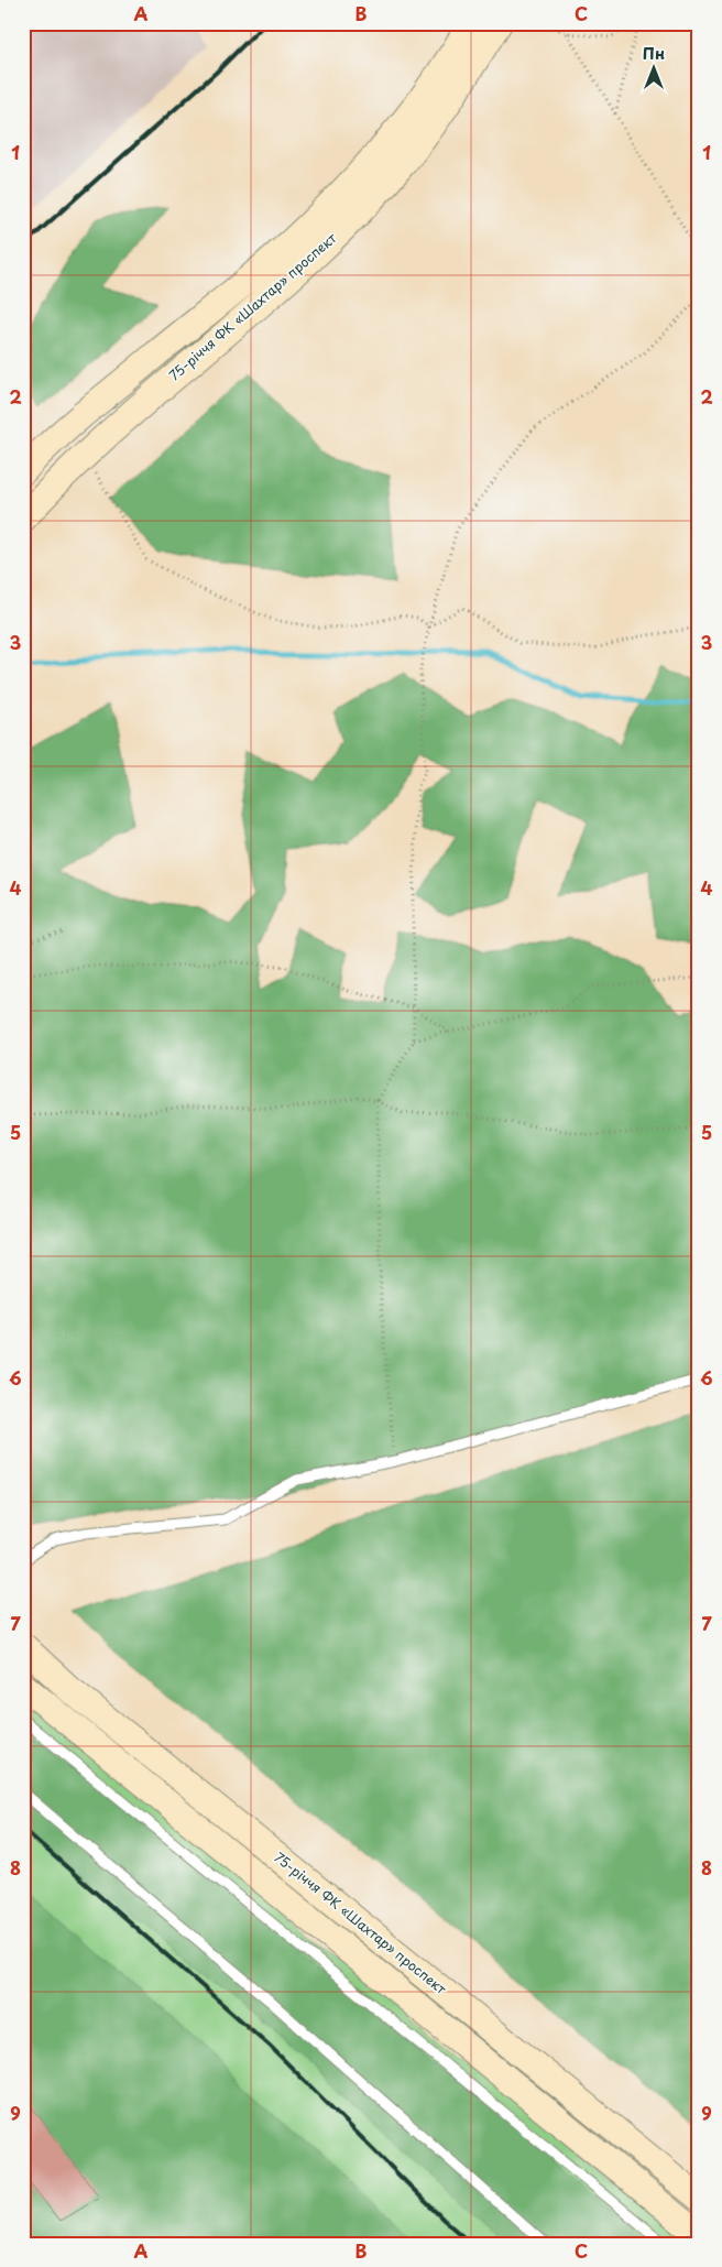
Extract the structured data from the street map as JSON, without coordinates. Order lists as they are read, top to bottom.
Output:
{
  "streets": {
    "main road": ["75-річчя ФК «Шахтар» проспект"]
  },
  "north": "top",
  "grid": {
    "columns": ["A", "B", "C"],
    "rows": [
      "1",
      "2",
      "3",
      "4",
      "5",
      "6",
      "7",
      "8",
      "9"
    ]
  }
}
